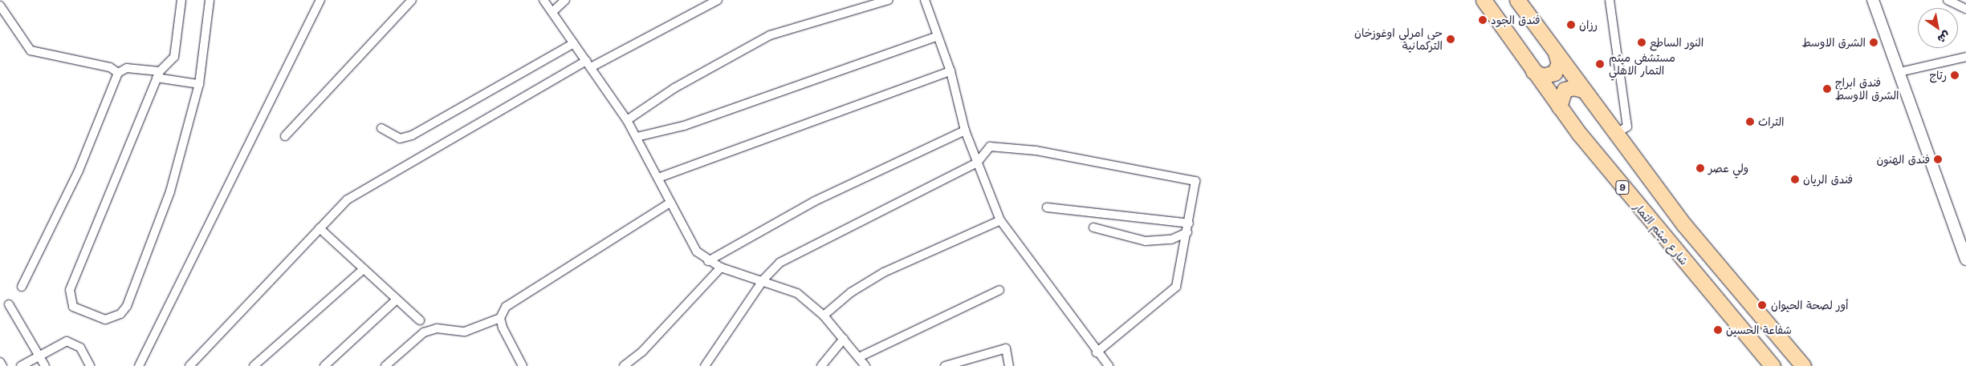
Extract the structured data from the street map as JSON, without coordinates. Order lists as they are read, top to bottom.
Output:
{
  "streets": {
    "highway": ["9", "شارع ميثم التمار"]
  },
  "places": [
    "فندق الجود",
    "رزان",
    "حي امرلي اوغوزخان التركمانية",
    "النور الساطع",
    "الشرق الاوسط",
    "مستشفى ميثم التمار الاهلي",
    "رتاج",
    "فندق ابراج الشرق الاوسط",
    "التراث",
    "فندق الهنون",
    "ولي عصر",
    "فندق الريان",
    "أور لصحة الحيوان",
    "شفاعة الحسين"
  ],
  "north": "bottom right"
}
